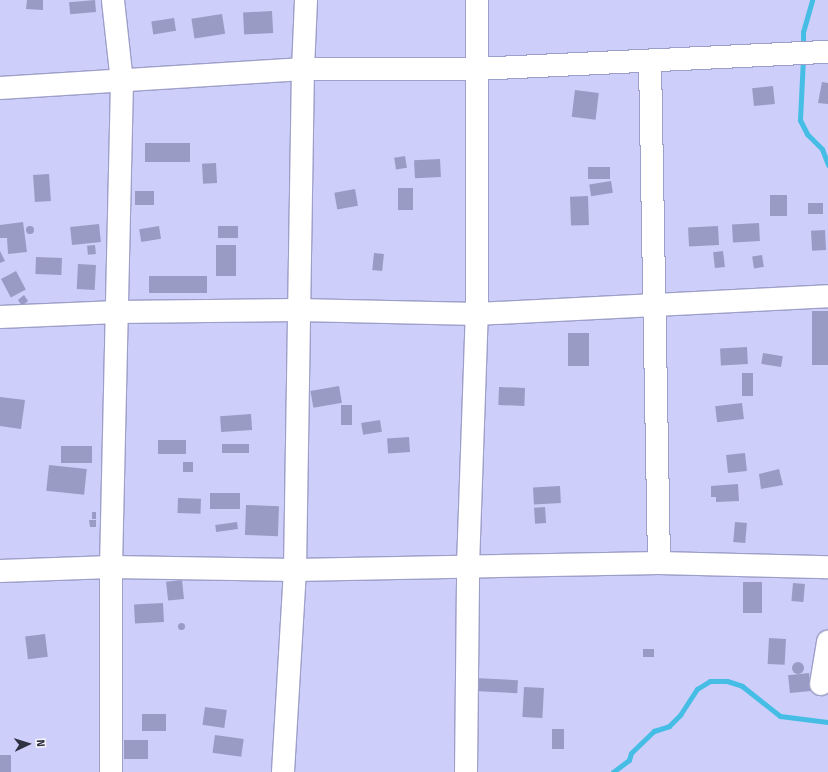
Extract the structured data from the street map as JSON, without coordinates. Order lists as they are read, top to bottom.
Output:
{
  "north": "right"
}
